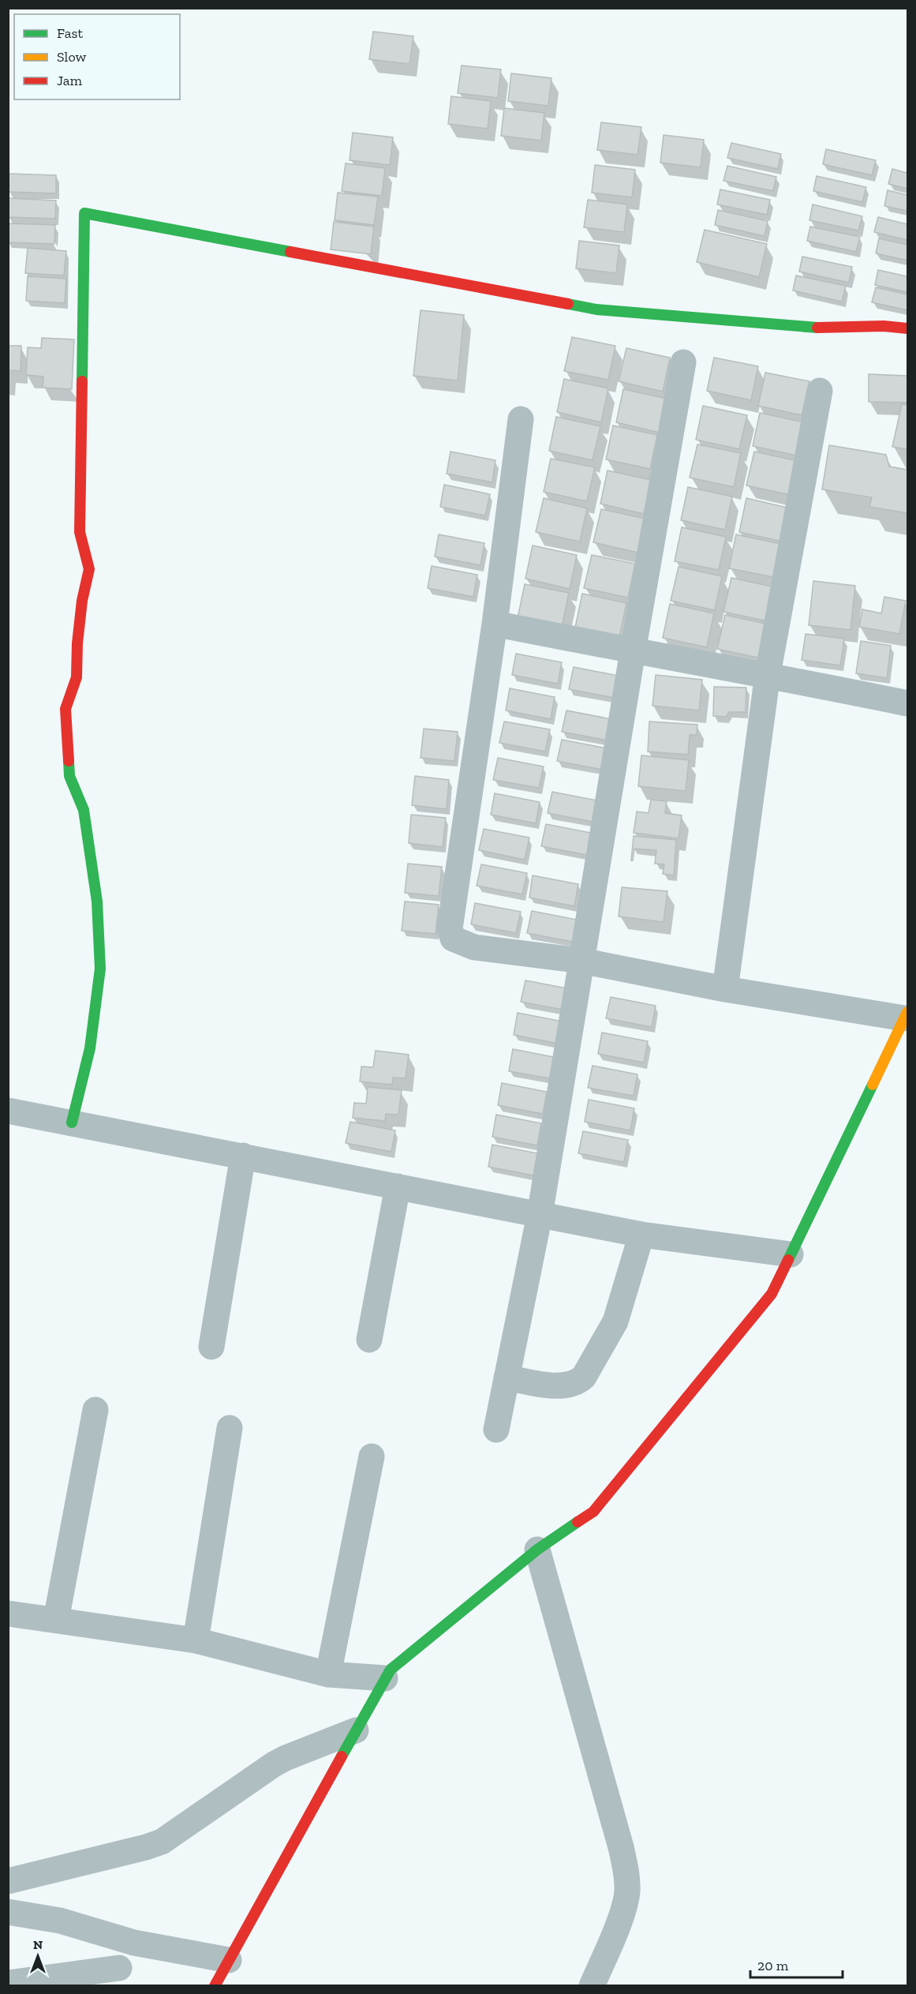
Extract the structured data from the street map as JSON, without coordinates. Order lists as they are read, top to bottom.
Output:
{
  "legend": ["Fast", "Slow", "Jam"],
  "scale_bar": "20 m",
  "north": "top"
}
